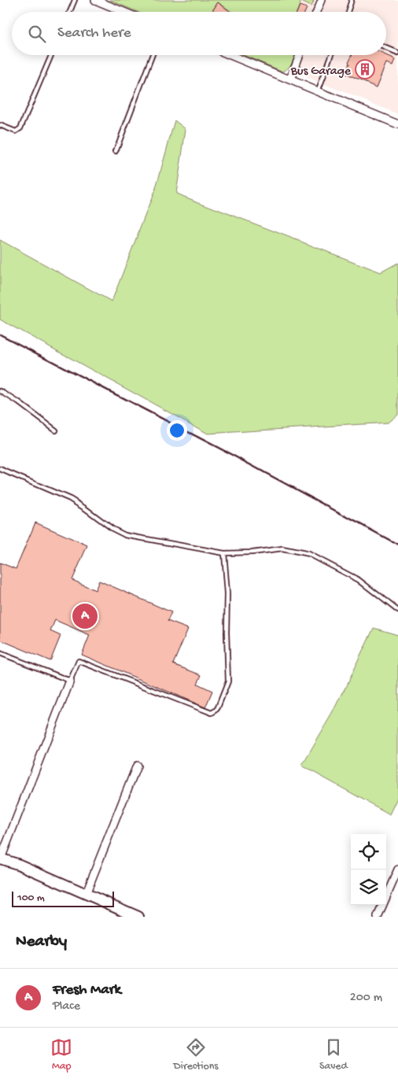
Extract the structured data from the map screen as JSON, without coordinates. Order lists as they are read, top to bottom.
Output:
{
  "places": {
    "building": ["Bus Garage"]
  },
  "scale_bar": "100 m",
  "page": {
    "search": "Search here",
    "pins": "A",
    "scale": "100 m",
    "heading": "Nearby",
    "list": [
      {
        "mark": "A",
        "name": "Fresh Mark",
        "note": "Place",
        "value": "200 m"
      }
    ],
    "nav": ["Map", "Directions", "Saved"]
  }
}
